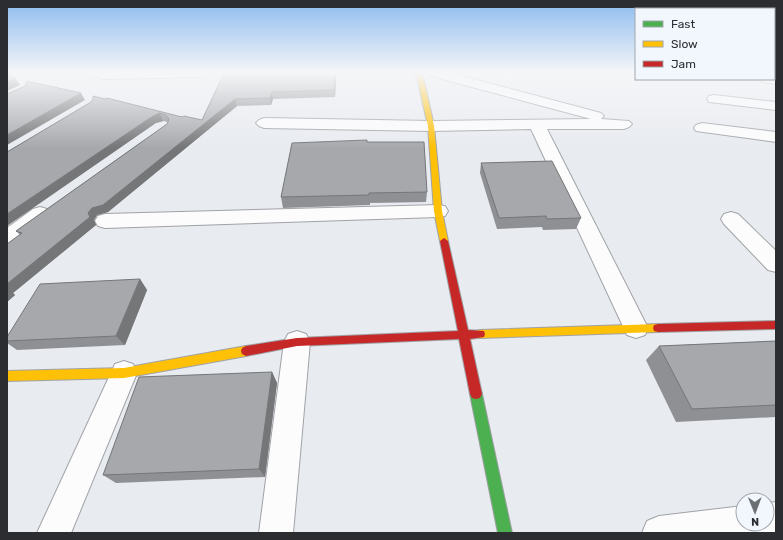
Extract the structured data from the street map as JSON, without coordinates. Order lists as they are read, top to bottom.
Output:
{
  "legend": ["Fast", "Slow", "Jam"],
  "north": "bottom"
}
